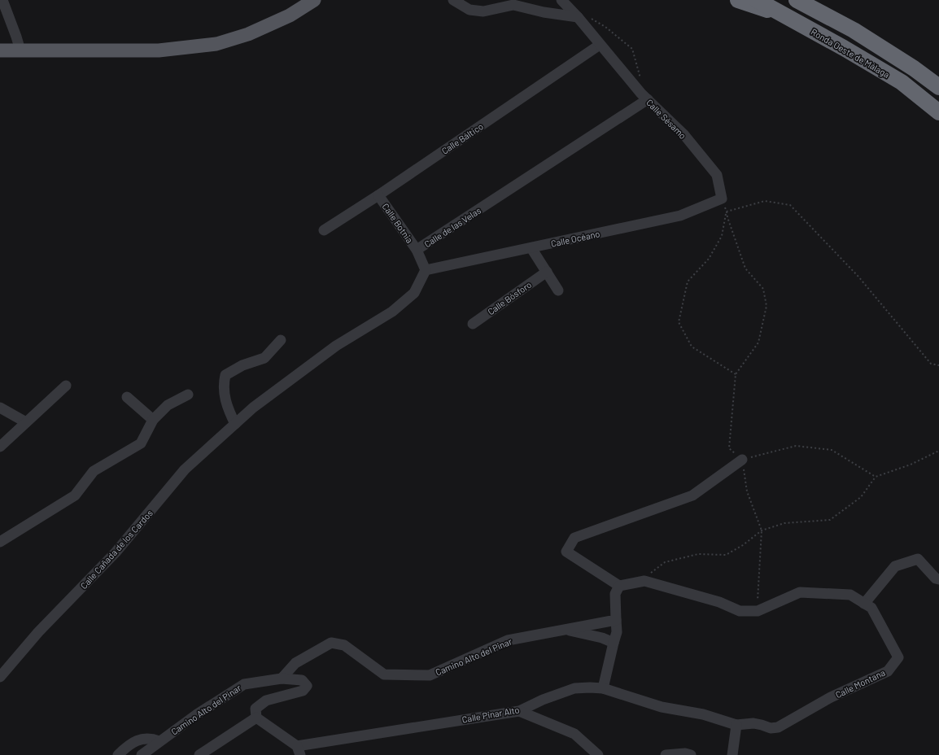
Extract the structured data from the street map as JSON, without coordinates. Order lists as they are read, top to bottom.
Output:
{
  "streets": {
    "highway": ["Ronda Oeste de Málaga"],
    "street": [
      "Calle Sésamo",
      "Calle Báltico",
      "Calle Botnia",
      "Calle de las Velas",
      "Calle Océano",
      "Calle Bósforo",
      "Calle Cañada de los Cardos",
      "Camino Alto del Pinar",
      "Calle Montana",
      "Calle Pinar Alto"
    ]
  },
  "crossings": [
    ["Calle Sésamo", "Calle Báltico"],
    ["Calle Sésamo", "Calle de las Velas"],
    ["Calle Sésamo", "Calle Océano"],
    ["Calle Báltico", "Calle Botnia"],
    ["Calle Botnia", "Calle de las Velas"],
    ["Calle de las Velas", "Calle Océano"],
    ["Calle Montana", "Calle Pinar Alto"]
  ]
}
